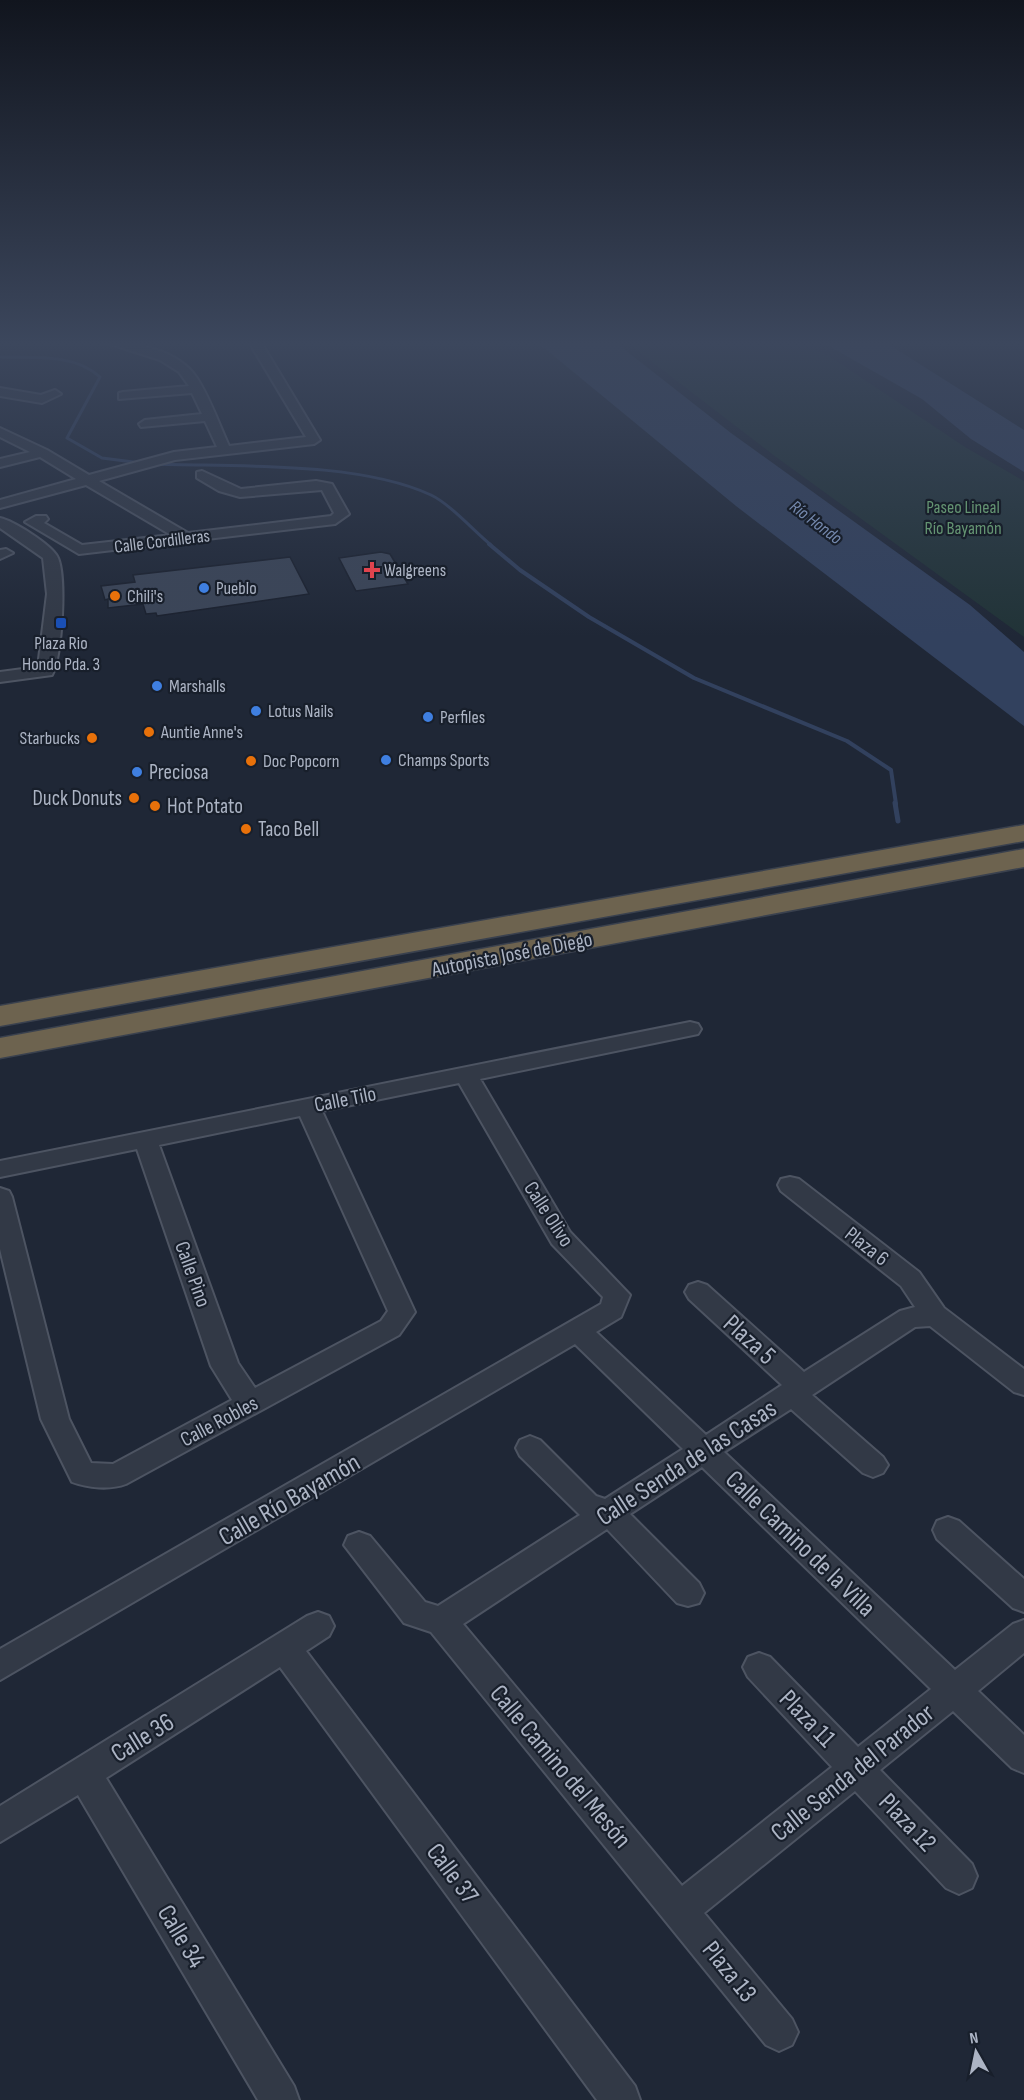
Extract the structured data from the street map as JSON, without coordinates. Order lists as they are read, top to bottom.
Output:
{
  "streets": {
    "highway": ["Autopista José de Diego"],
    "street": [
      "Calle Cordilleras",
      "Calle Tilo",
      "Calle Olivo",
      "Plaza 6",
      "Calle Pino",
      "Plaza 5",
      "Calle Robles",
      "Calle Senda de las Casas",
      "Calle Río Bayamón",
      "Calle Camino de la Villa",
      "Plaza 11",
      "Calle 36",
      "Calle Camino del Mesón",
      "Calle Senda del Parador",
      "Plaza 12",
      "Calle 37",
      "Calle 34",
      "Plaza 13"
    ]
  },
  "crossings": [
    ["Calle Tilo", "Calle Olivo"],
    ["Calle Tilo", "Calle Pino"],
    ["Calle Tilo", "Calle Robles"],
    ["Calle Olivo", "Calle Río Bayamón"],
    ["Calle Olivo", "Calle Camino de la Villa"],
    ["Plaza 6", "Calle Senda de las Casas"],
    ["Calle Pino", "Calle Robles"],
    ["Plaza 5", "Calle Senda de las Casas"],
    ["Calle Senda de las Casas", "Calle Camino de la Villa"],
    ["Calle Senda de las Casas", "Calle Camino del Mesón"],
    ["Calle Río Bayamón", "Calle Camino de la Villa"],
    ["Calle Camino de la Villa", "Calle Senda del Parador"],
    ["Plaza 11", "Calle Senda del Parador"],
    ["Plaza 11", "Plaza 12"],
    ["Calle 36", "Calle 37"],
    ["Calle 36", "Calle 34"],
    ["Calle Camino del Mesón", "Calle Senda del Parador"],
    ["Calle Camino del Mesón", "Plaza 13"],
    ["Calle Senda del Parador", "Plaza 12"],
    ["Calle Senda del Parador", "Plaza 13"]
  ],
  "water": ["Río Hondo"],
  "parks": ["Paseo Lineal Río Bayamón"],
  "places": {
    "health": ["Walgreens"],
    "other": [
      "Pueblo",
      "Chili's",
      "Marshalls",
      "Lotus Nails",
      "Perfiles",
      "Auntie Anne's",
      "Starbucks",
      "Champs Sports",
      "Doc Popcorn",
      "Preciosa",
      "Duck Donuts",
      "Hot Potato",
      "Taco Bell"
    ],
    "transit": ["Plaza Rio Hondo Pda. 3"]
  },
  "north": "top"
}
